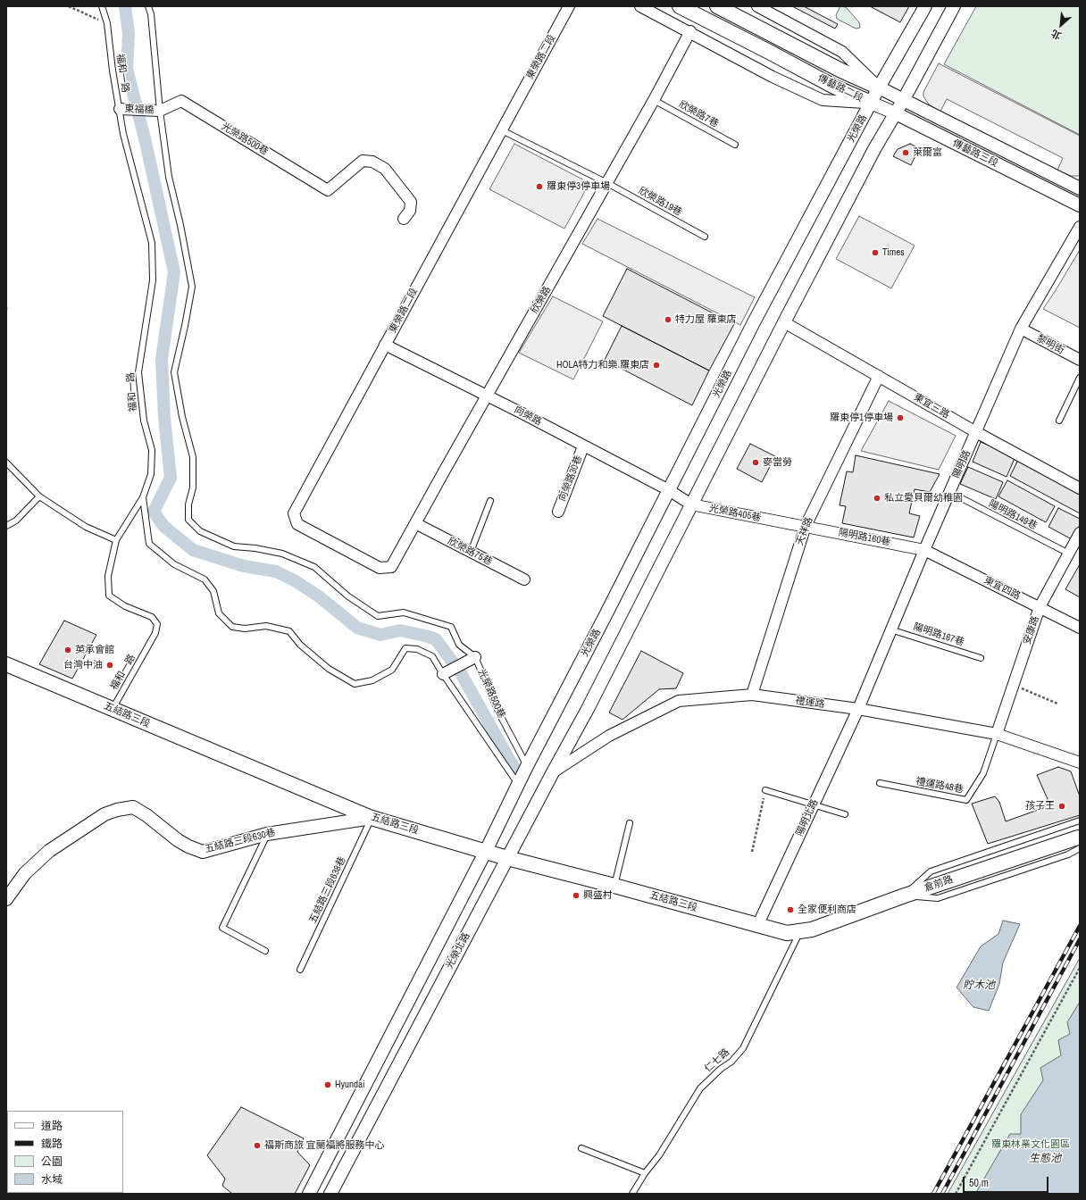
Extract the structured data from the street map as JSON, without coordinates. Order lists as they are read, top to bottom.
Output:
{
  "streets": {
    "main road": ["傳藝路二段", "五結路三段", "倉前路"],
    "street": [
      "東榮路二段",
      "東福橋",
      "光榮路",
      "光榮路500巷",
      "傳藝路三段",
      "欣榮路",
      "黎明街",
      "東宜三路",
      "向榮路",
      "陽明路",
      "向榮路30巷",
      "光榮路405巷",
      "天祥路",
      "陽明路160巷",
      "欣榮路75巷",
      "東宜四路",
      "安康路",
      "禮運路",
      "陽明北路",
      "五結路三段630巷",
      "光榮北路"
    ],
    "lane": [
      "福和一路",
      "欣榮路7巷",
      "欣榮路19巷",
      "陽明路149巷",
      "陽明路167巷",
      "禮運路48巷",
      "五結路三段638巷",
      "仁七路"
    ]
  },
  "crossings": [
    ["東榮路二段", "欣榮路19巷"],
    ["東榮路二段", "欣榮路"],
    ["東榮路二段", "向榮路"],
    ["福和一路", "東福橋"],
    ["福和一路", "五結路三段"],
    ["傳藝路二段", "光榮路"],
    ["傳藝路二段", "傳藝路三段"],
    ["傳藝路二段", "欣榮路"],
    ["東福橋", "光榮路500巷"],
    ["欣榮路7巷", "欣榮路"],
    ["光榮路", "光榮路500巷"],
    ["光榮路", "傳藝路三段"],
    ["光榮路", "向榮路"],
    ["光榮路", "光榮路405巷"],
    ["欣榮路19巷", "欣榮路"],
    ["欣榮路", "向榮路"],
    ["欣榮路", "欣榮路75巷"],
    ["黎明街", "陽明路"],
    ["東宜三路", "陽明路"],
    ["東宜三路", "天祥路"],
    ["向榮路", "向榮路30巷"],
    ["向榮路", "光榮路405巷"],
    ["陽明路", "陽明路149巷"],
    ["陽明路", "陽明路160巷"],
    ["陽明路", "東宜四路"],
    ["陽明路", "陽明路167巷"],
    ["陽明路", "禮運路"],
    ["陽明路", "陽明北路"],
    ["光榮路405巷", "天祥路"],
    ["光榮路405巷", "陽明路160巷"],
    ["光榮路405巷", "光榮北路"],
    ["陽明路149巷", "安康路"],
    ["天祥路", "陽明路160巷"],
    ["天祥路", "禮運路"],
    ["陽明路160巷", "東宜四路"],
    ["東宜四路", "安康路"],
    ["安康路", "禮運路"],
    ["安康路", "禮運路48巷"],
    ["禮運路", "禮運路48巷"],
    ["禮運路", "陽明北路"],
    ["禮運路", "光榮北路"],
    ["五結路三段", "陽明北路"],
    ["五結路三段", "五結路三段630巷"],
    ["五結路三段", "倉前路"],
    ["五結路三段", "五結路三段638巷"],
    ["五結路三段", "光榮北路"],
    ["五結路三段", "仁七路"],
    ["五結路三段630巷", "五結路三段638巷"],
    ["倉前路", "仁七路"]
  ],
  "water": ["貯木池", "生態池"],
  "parks": ["羅東林業文化園區"],
  "places": [
    "萊爾富",
    "羅東停3停車場",
    "Times",
    "特力屋 羅東店",
    "HOLA特力和樂 羅東店",
    "羅東停1停車場",
    "麥當勞",
    "私立愛貝爾幼稚園",
    "英承會館",
    "台灣中油",
    "孩子王",
    "興盛村",
    "全家便利商店",
    "Hyundai",
    "福斯商旅 宜蘭福將服務中心"
  ],
  "legend": [
    "道路",
    "鐵路",
    "公園",
    "水域"
  ],
  "scale_bar": "50 m",
  "north": "bottom left"
}
